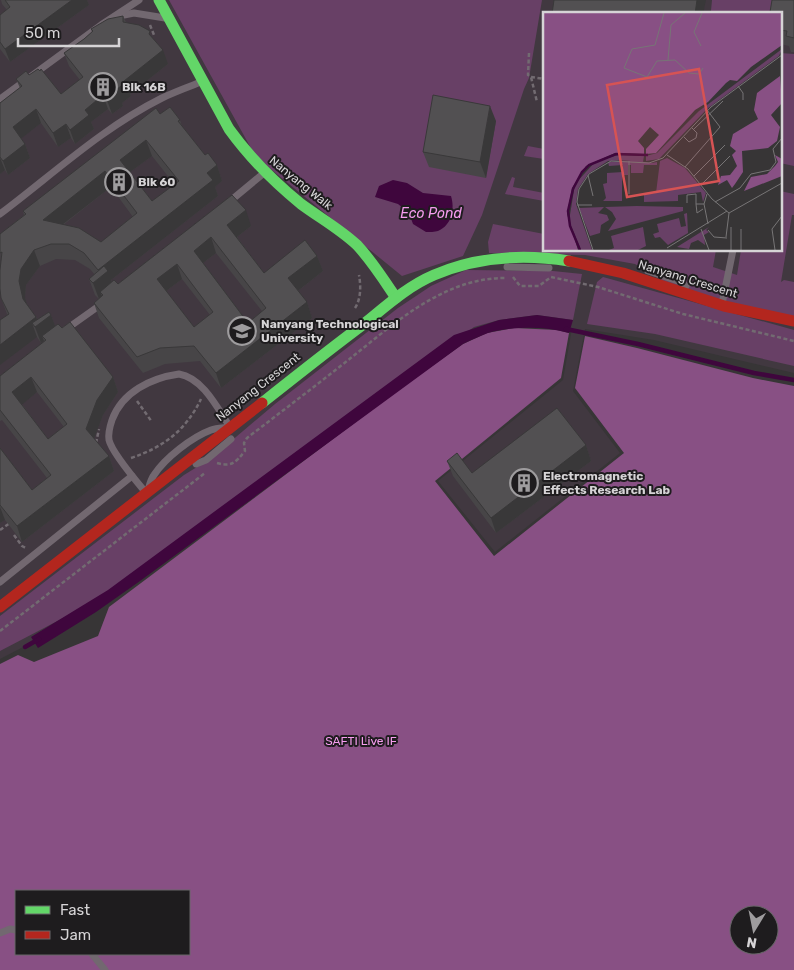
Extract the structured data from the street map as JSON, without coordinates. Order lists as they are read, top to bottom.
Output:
{
  "streets": {
    "street": ["Nanyang Walk", "Nanyang Crescent"]
  },
  "crossings": [
    ["Nanyang Walk", "Nanyang Crescent"]
  ],
  "water": ["Eco Pond"],
  "parks": ["SAFTI Live IF"],
  "places": {
    "building": ["Blk 16B", "Blk 60", "Electromagnetic Effects Research Lab"],
    "school or university": ["Nanyang Technological University"]
  },
  "legend": ["Fast", "Jam"],
  "scale_bar": "50 m",
  "north": "bottom"
}
